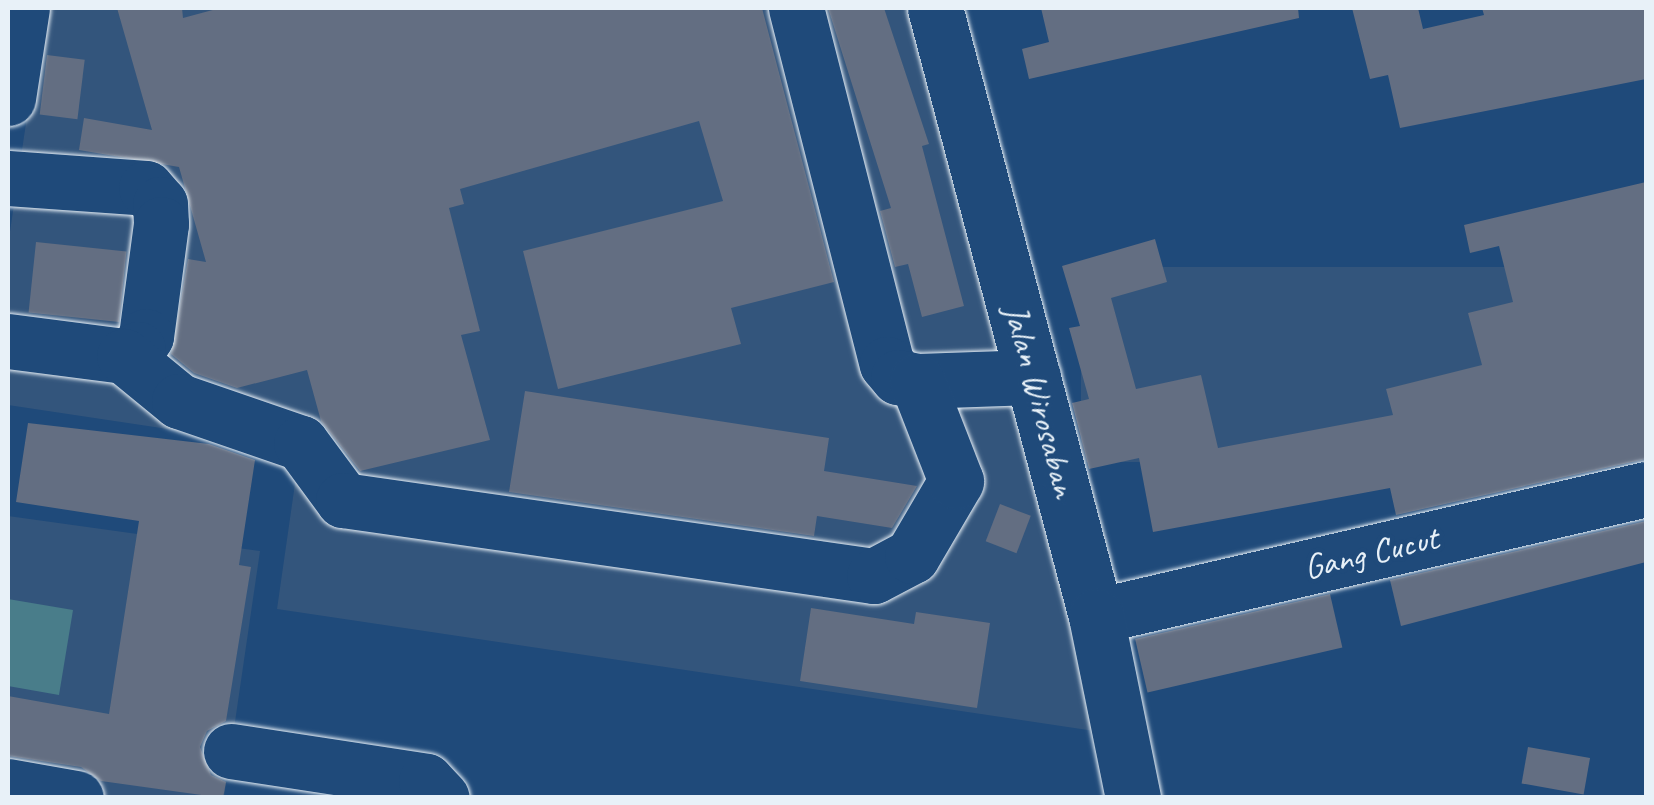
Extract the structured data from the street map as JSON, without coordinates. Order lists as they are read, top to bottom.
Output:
{
  "streets": {
    "street": ["Jalan Wirosaban", "Gang Cucut"]
  },
  "crossings": [
    ["Jalan Wirosaban", "Gang Cucut"]
  ]
}
